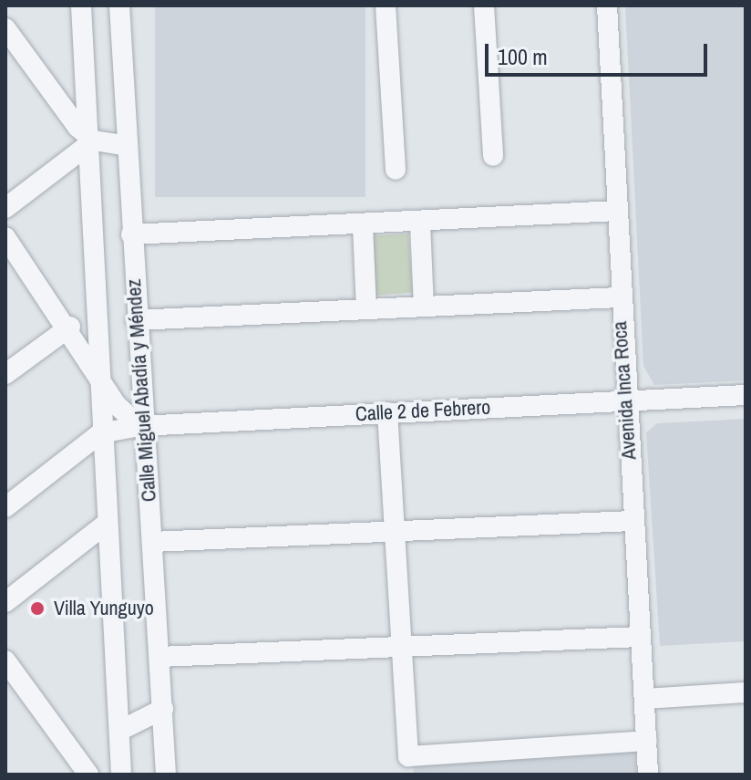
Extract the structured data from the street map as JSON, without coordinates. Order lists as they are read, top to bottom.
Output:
{
  "streets": {
    "street": ["Calle Miguel Abadía y Méndez", "Avenida Inca Roca", "Calle 2 de Febrero"]
  },
  "crossings": [
    ["Calle Miguel Abadía y Méndez", "Calle 2 de Febrero"],
    ["Avenida Inca Roca", "Calle 2 de Febrero"]
  ],
  "places": ["Villa Yunguyo"],
  "scale_bar": "100 m"
}
